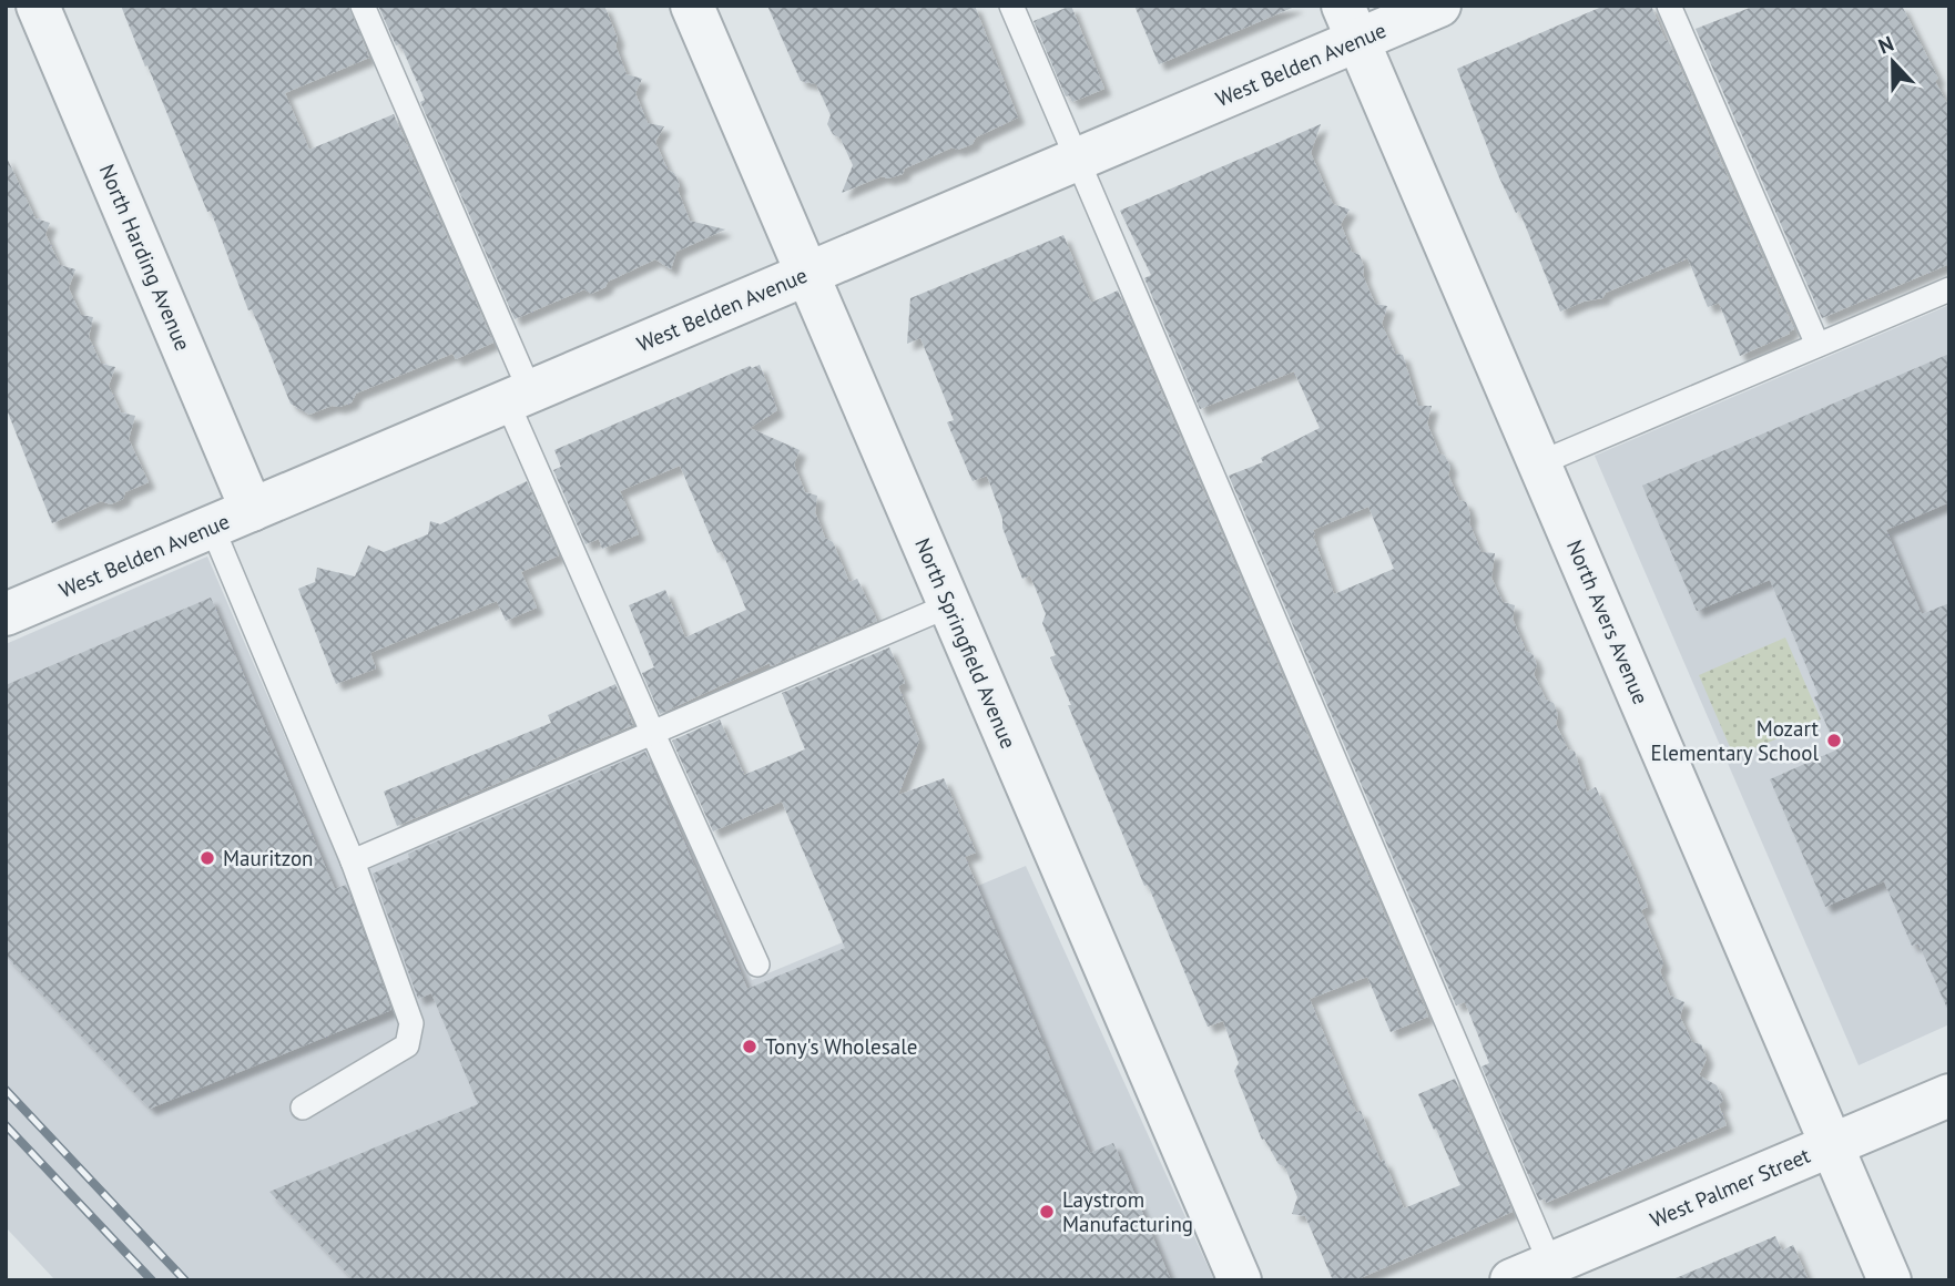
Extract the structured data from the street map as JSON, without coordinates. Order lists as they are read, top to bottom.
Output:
{
  "streets": {
    "street": [
      "West Belden Avenue",
      "North Harding Avenue",
      "North Avers Avenue",
      "North Springfield Avenue",
      "West Palmer Street"
    ]
  },
  "crossings": [
    ["West Belden Avenue", "North Harding Avenue"],
    ["West Belden Avenue", "North Avers Avenue"],
    ["West Belden Avenue", "North Springfield Avenue"],
    ["North Avers Avenue", "West Palmer Street"]
  ],
  "places": [
    "Mozart Elementary School",
    "Mauritzon",
    "Tony's Wholesale",
    "Laystrom Manufacturing"
  ],
  "north": "top"
}
